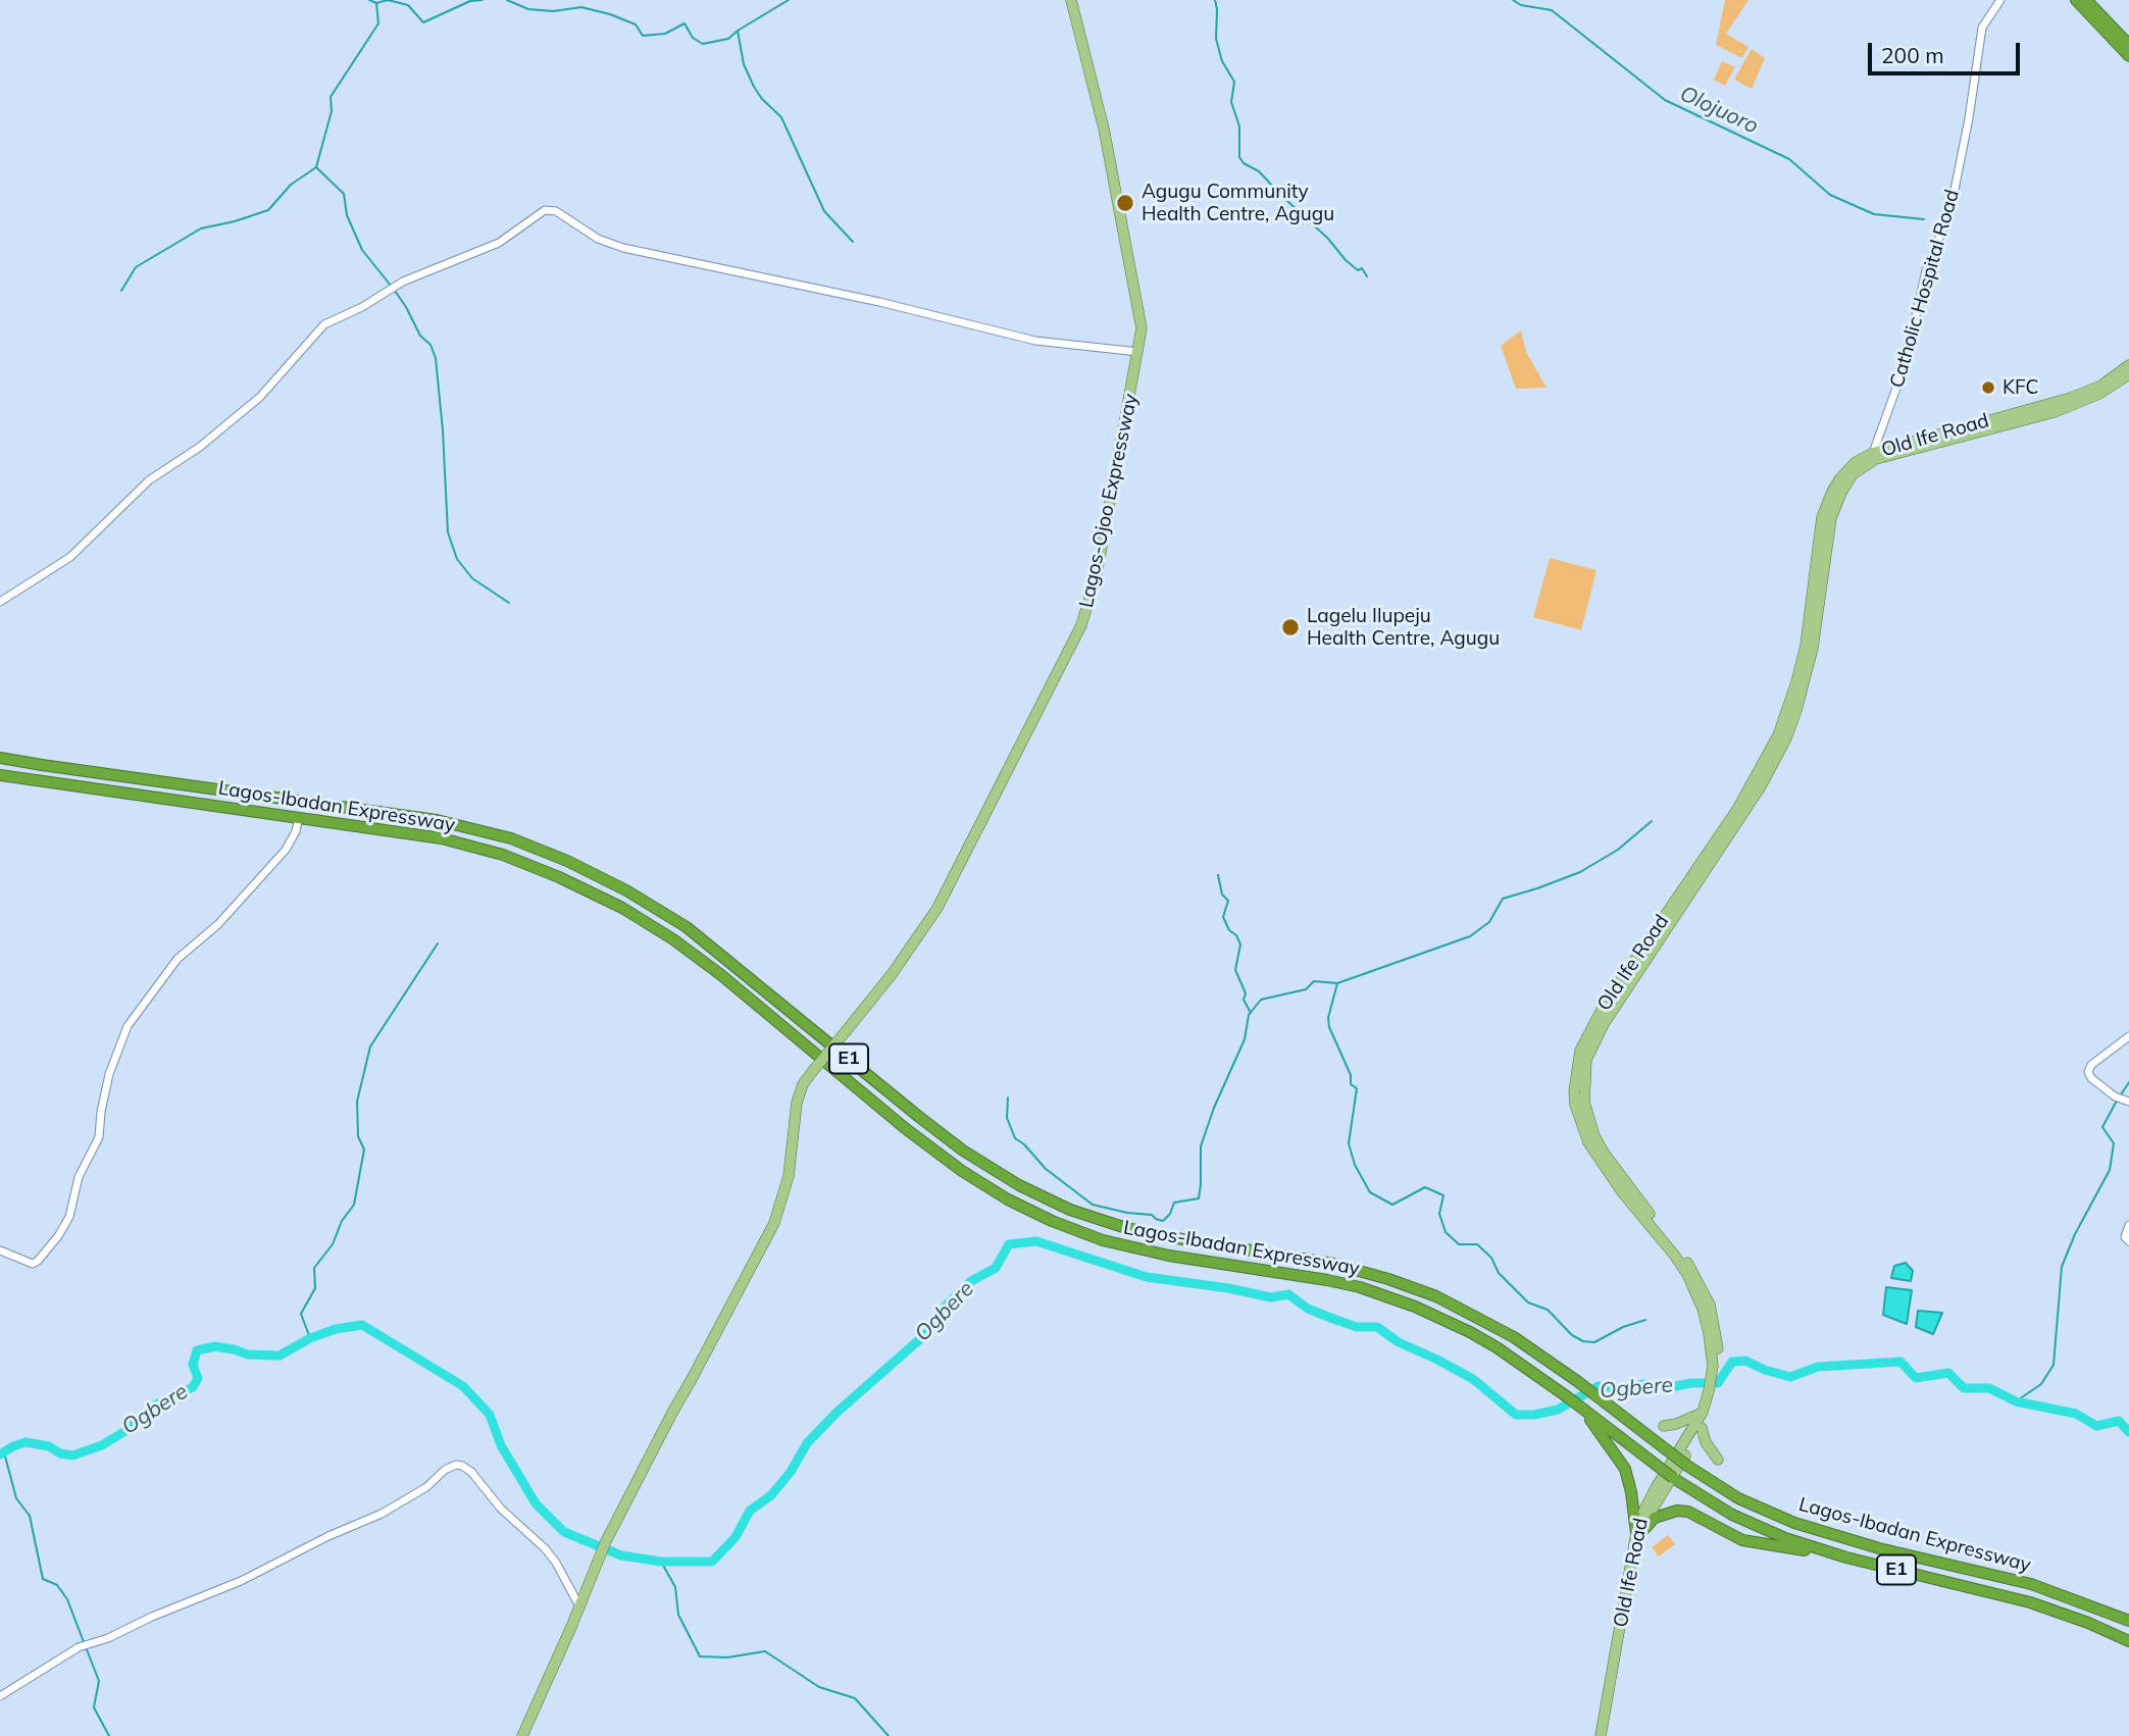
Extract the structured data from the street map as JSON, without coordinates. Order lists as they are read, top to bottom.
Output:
{
  "streets": {
    "highway": ["Lagos-Ibadan Expressway", "E1"],
    "main road": ["Old Ife Road", "Lagos-Ojoo Expressway"],
    "street": ["Catholic Hospital Road"]
  },
  "crossings": [
    ["Catholic Hospital Road", "Old Ife Road"]
  ],
  "water": ["Olojuoro", "Ogbere"],
  "places": ["Agugu Community Health Centre, Agugu", "KFC", "Lagelu Ilupeju Health Centre, Agugu"],
  "scale_bar": "200 m"
}
